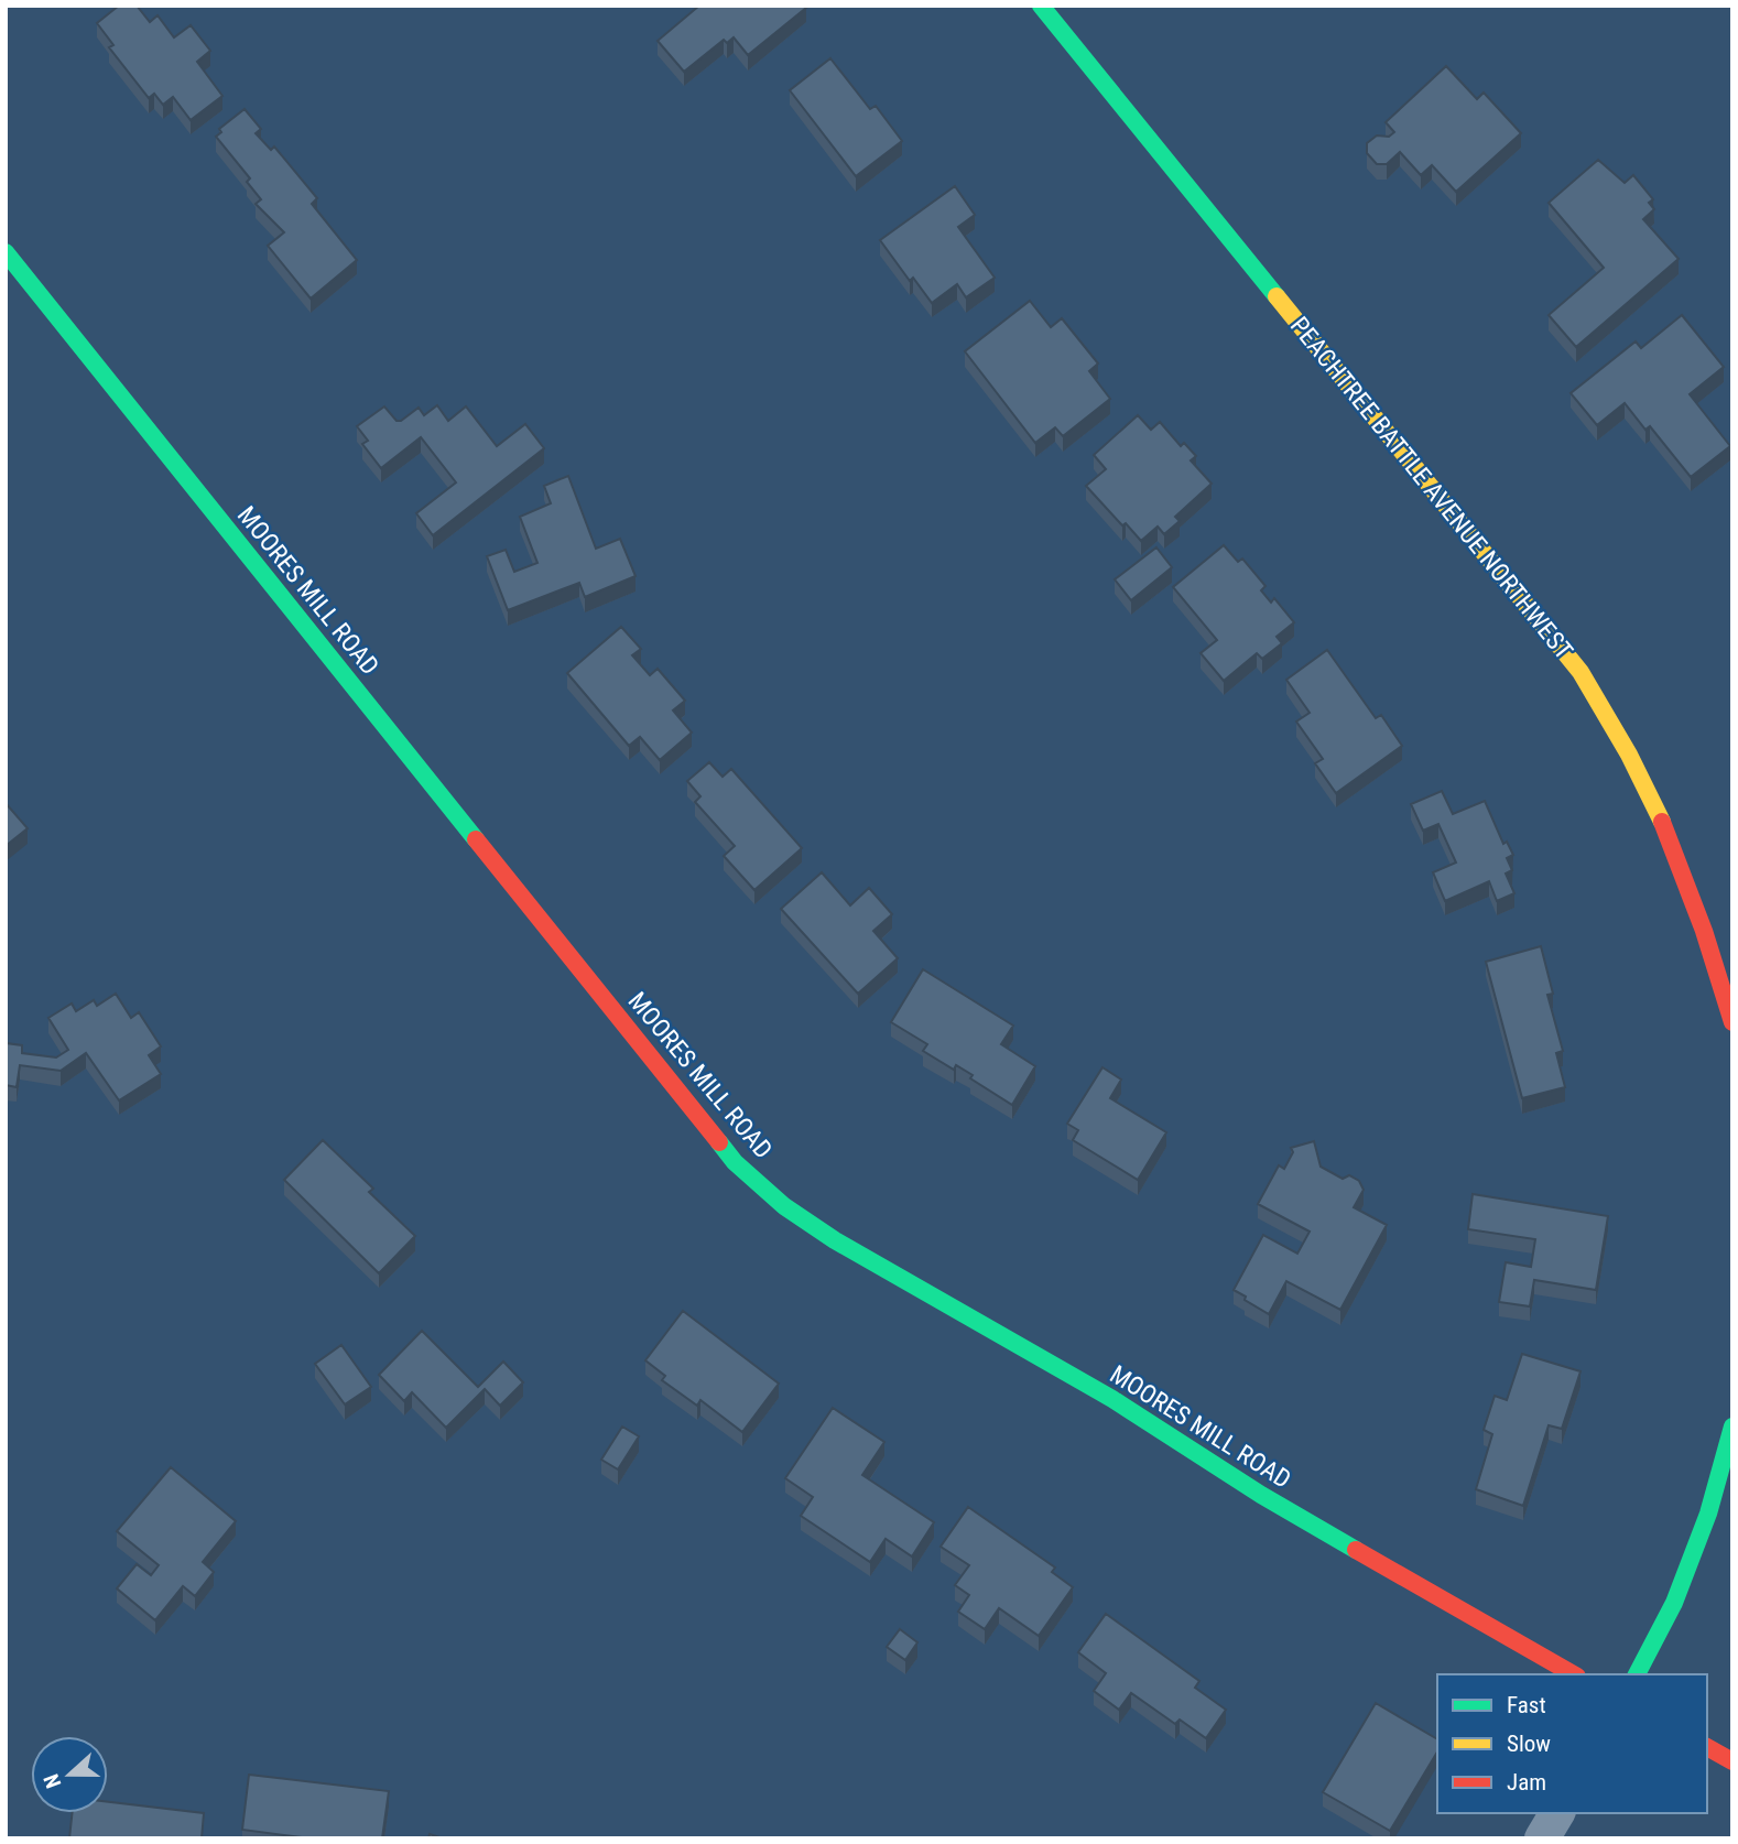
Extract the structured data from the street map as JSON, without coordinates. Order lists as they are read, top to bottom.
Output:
{
  "streets": {
    "street": ["PEACHTREE BATTLE AVENUE NORTHWEST", "MOORES MILL ROAD"]
  },
  "legend": ["Fast", "Slow", "Jam"],
  "north": "left"
}
